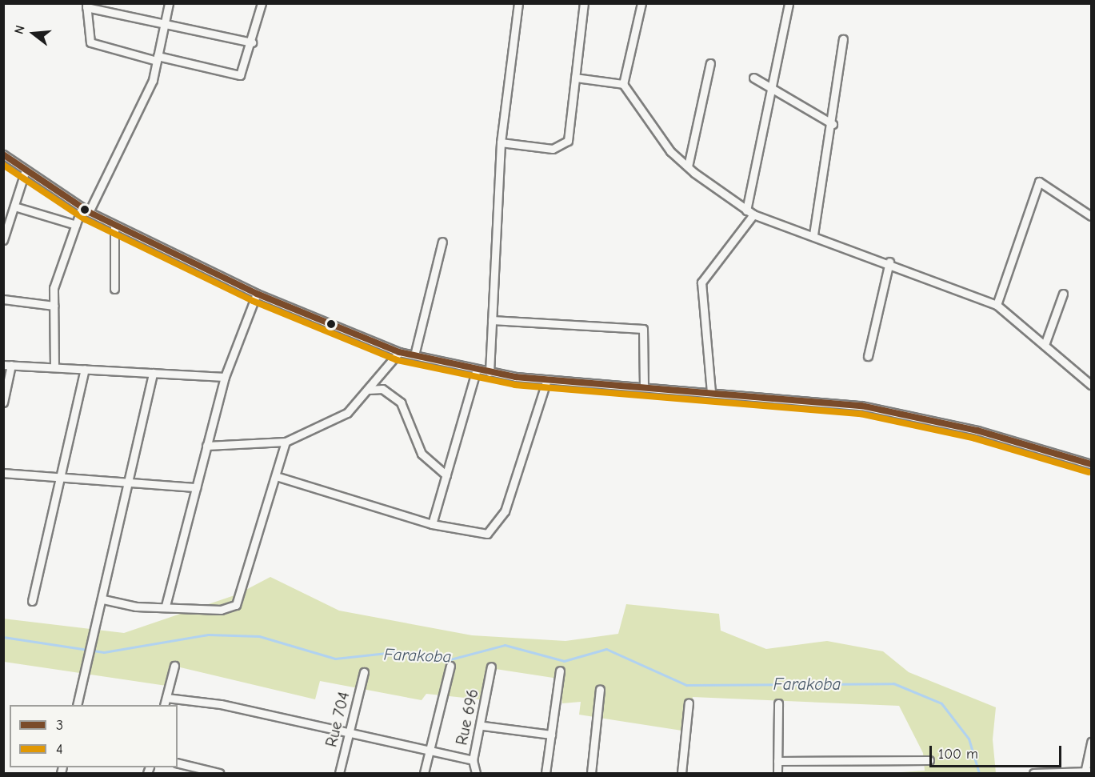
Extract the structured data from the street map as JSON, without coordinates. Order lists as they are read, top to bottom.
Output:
{
  "streets": {
    "street": ["Rue 696", "Rue 704"]
  },
  "water": ["Farakoba"],
  "lines": ["transit line 3", "transit line 4"],
  "legend": ["3", "4"],
  "scale_bar": "100 m",
  "north": "left"
}
